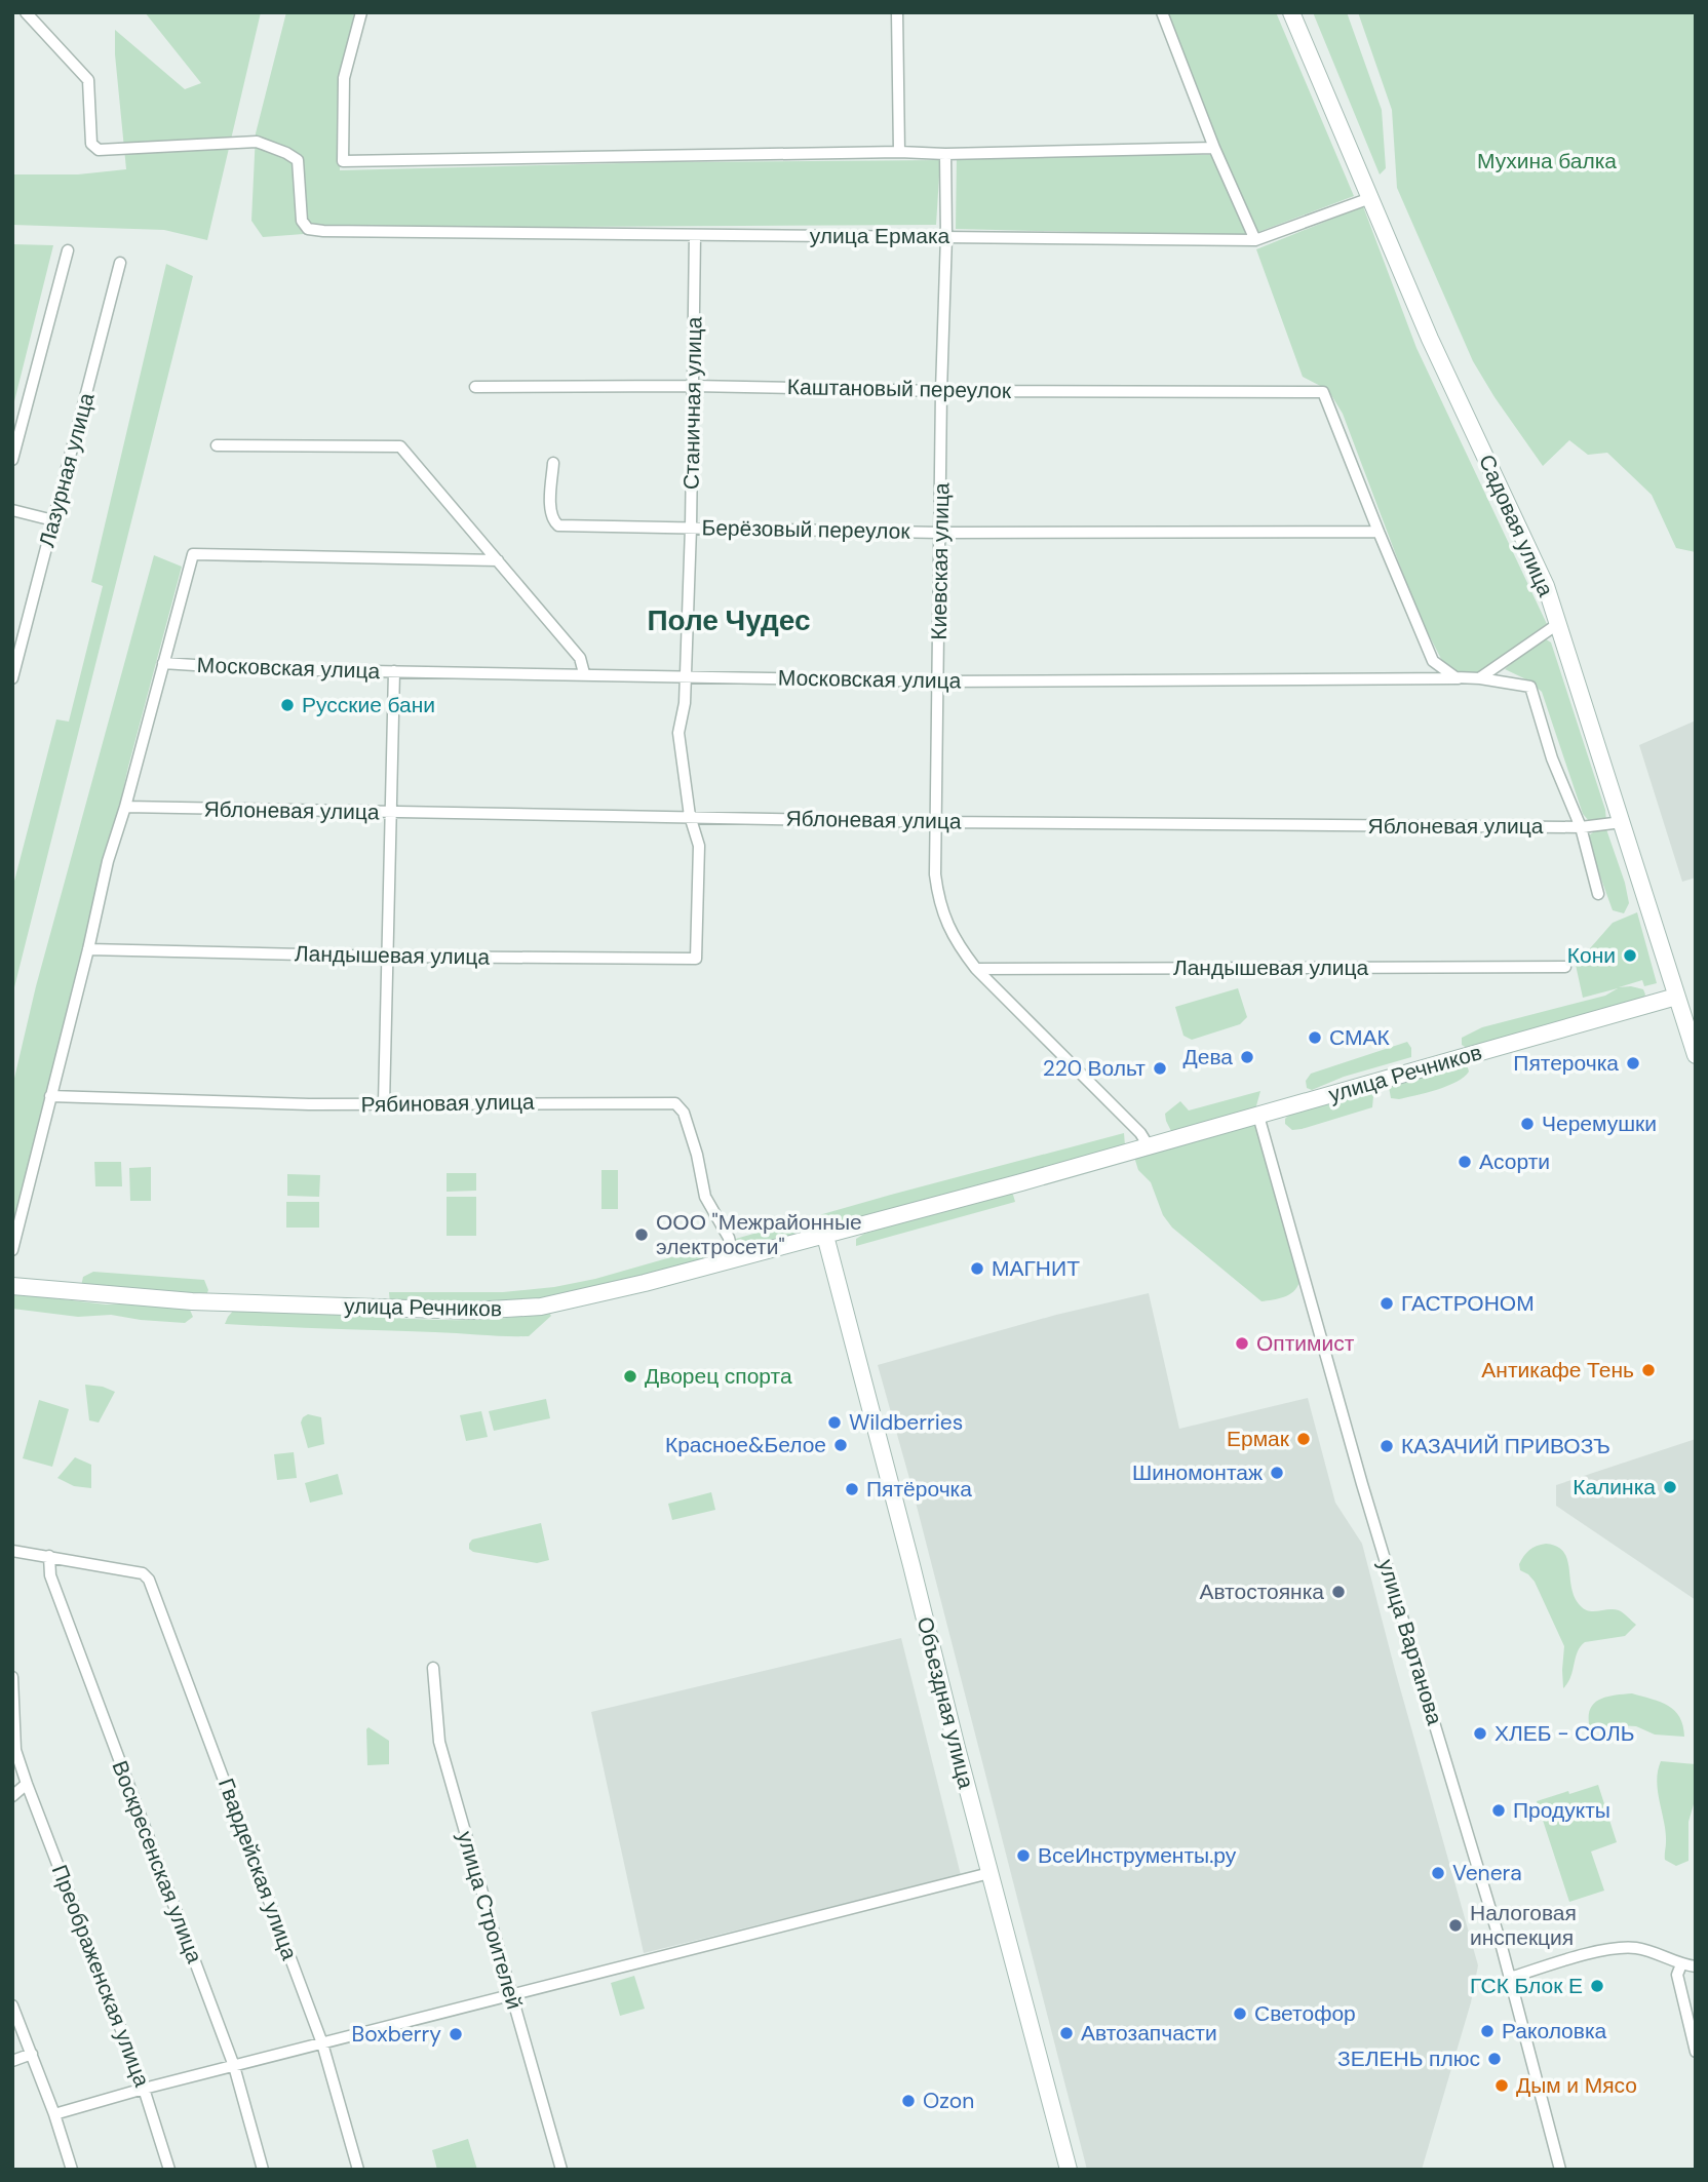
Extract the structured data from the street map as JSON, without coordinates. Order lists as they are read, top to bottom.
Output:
{
  "streets": {
    "main road": ["Садовая улица", "улица Речников", "Объездная улица"],
    "street": [
      "улица Ермака",
      "Каштановый переулок",
      "Станичная улица",
      "Лазурная улица",
      "Берёзовый переулок",
      "Киевская улица",
      "Московская улица",
      "Яблоневая улица",
      "Ландышевая улица",
      "Рябиновая улица",
      "улица Вартанова",
      "Воскресенская улица",
      "Гвардейская улица",
      "улица Строителей",
      "Преображенская улица"
    ]
  },
  "crossings": [
    ["улица Ермака", "Станичная улица"],
    ["улица Ермака", "Садовая улица"],
    ["улица Ермака", "Киевская улица"],
    ["Каштановый переулок", "Станичная улица"],
    ["Каштановый переулок", "Берёзовый переулок"],
    ["Каштановый переулок", "Киевская улица"],
    ["Станичная улица", "Берёзовый переулок"],
    ["Станичная улица", "Московская улица"],
    ["Станичная улица", "Яблоневая улица"],
    ["Станичная улица", "Ландышевая улица"],
    ["Садовая улица", "Яблоневая улица"],
    ["Садовая улица", "улица Речников"],
    ["Берёзовый переулок", "Киевская улица"],
    ["Киевская улица", "Московская улица"],
    ["Киевская улица", "Яблоневая улица"],
    ["Киевская улица", "Ландышевая улица"],
    ["Киевская улица", "улица Речников"],
    ["улица Речников", "Рябиновая улица"],
    ["улица Речников", "улица Вартанова"],
    ["улица Речников", "Объездная улица"],
    ["Воскресенская улица", "Гвардейская улица"]
  ],
  "districts": ["Поле Чудес"],
  "parks": ["Мухина балка"],
  "places": [
    "Русские бани",
    "Кони",
    "СМАК",
    "Дева",
    "Пятерочка",
    "220 Вольт",
    "Черемушки",
    "Асорти",
    "ООО \"Межрайонные электросети\"",
    "МАГНИТ",
    "ГАСТРОНОМ",
    "Оптимист",
    "Антикафе Тень",
    "Дворец спорта",
    "Wildberries",
    "Ермак",
    "Красное&Белое",
    "КАЗАЧИЙ ПРИВОЗЪ",
    "Шиномонтаж",
    "Калинка",
    "Пятёрочка",
    "Автостоянка",
    "ХЛЕБ - СОЛЬ",
    "Продукты",
    "ВсеИнструменты.ру",
    "Venera",
    "Налоговая инспекция",
    "ГСК Блок Е",
    "Светофор",
    "Раколовка",
    "Автозапчасти",
    "Boxberry",
    "ЗЕЛЕНЬ плюс",
    "Дым и Мясо",
    "Ozon"
  ]
}
